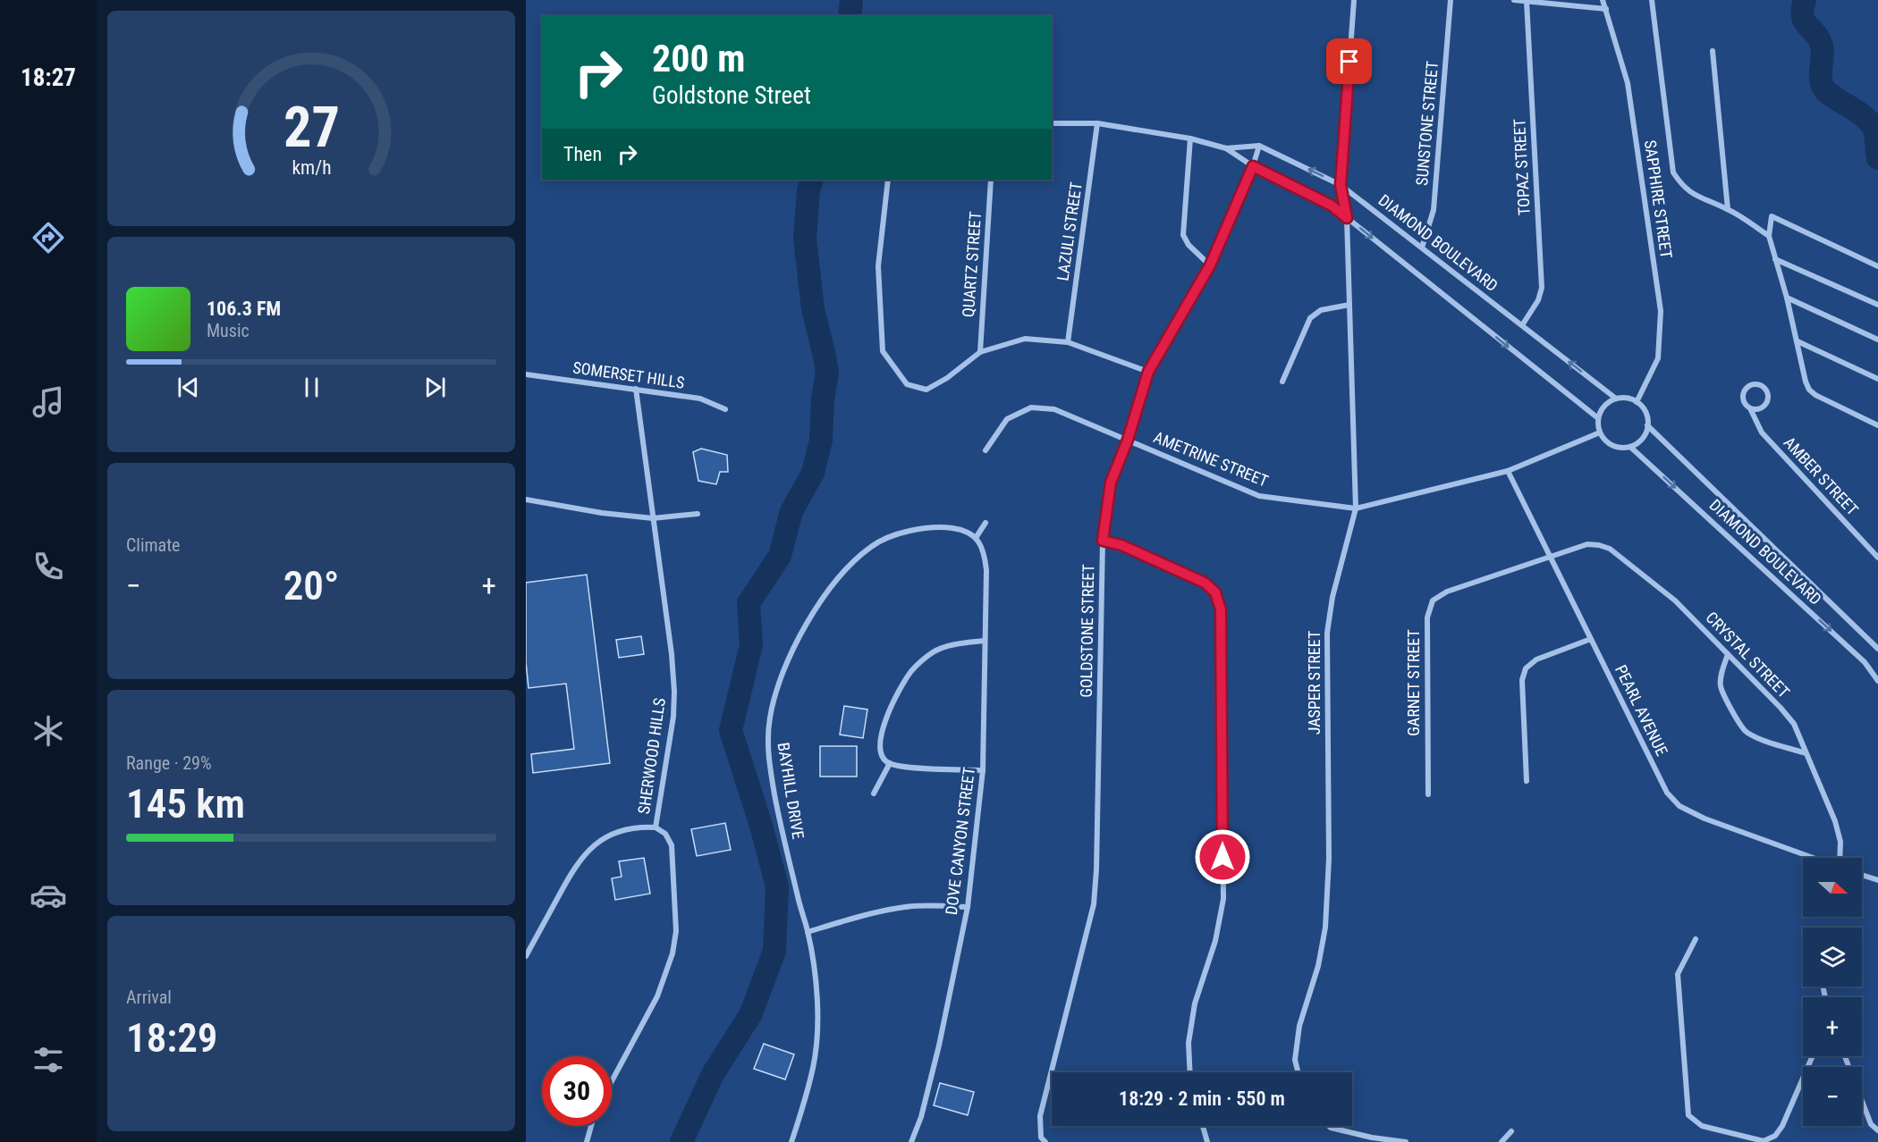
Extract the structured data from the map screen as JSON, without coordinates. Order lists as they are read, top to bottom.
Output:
{
  "streets": {
    "street": [
      "SUNSTONE STREET",
      "TOPAZ STREET",
      "SAPPHIRE STREET",
      "LAZULI STREET",
      "DIAMOND BOULEVARD",
      "QUARTZ STREET",
      "SOMERSET HILLS",
      "AMETRINE STREET",
      "AMBER STREET",
      "GOLDSTONE STREET",
      "CRYSTAL STREET",
      "JASPER STREET",
      "GARNET STREET",
      "PEARL AVENUE",
      "SHERWOOD HILLS",
      "BAYHILL DRIVE",
      "DOVE CANYON STREET"
    ]
  },
  "crossings": [
    ["SUNSTONE STREET", "DIAMOND BOULEVARD"],
    ["TOPAZ STREET", "DIAMOND BOULEVARD"],
    ["SAPPHIRE STREET", "DIAMOND BOULEVARD"],
    ["SAPPHIRE STREET", "AMETRINE STREET"],
    ["DIAMOND BOULEVARD", "AMETRINE STREET"],
    ["DIAMOND BOULEVARD", "GOLDSTONE STREET"],
    ["DIAMOND BOULEVARD", "JASPER STREET"],
    ["SOMERSET HILLS", "SHERWOOD HILLS"],
    ["AMETRINE STREET", "GOLDSTONE STREET"],
    ["AMETRINE STREET", "JASPER STREET"],
    ["AMETRINE STREET", "PEARL AVENUE"],
    ["CRYSTAL STREET", "GARNET STREET"],
    ["CRYSTAL STREET", "PEARL AVENUE"],
    ["GARNET STREET", "PEARL AVENUE"],
    ["BAYHILL DRIVE", "DOVE CANYON STREET"]
  ],
  "north": "right",
  "page": {
    "tabs": "18:27",
    "turn": ["200 m", "Goldstone Street"],
    "then": "Then",
    "song": ["106.3 FM", "Music"],
    "tile": [
      "Climate",
      ["Range · 29%", "145 km"],
      ["Arrival", "18:29"]
    ],
    "heat": ["−", "20°", "+"],
    "map_buttons": ["+", "−"],
    "limit": "30",
    "trip": "18:29 · 2 min · 550 m",
    "gauge": ["27", "km/h"]
  }
}
